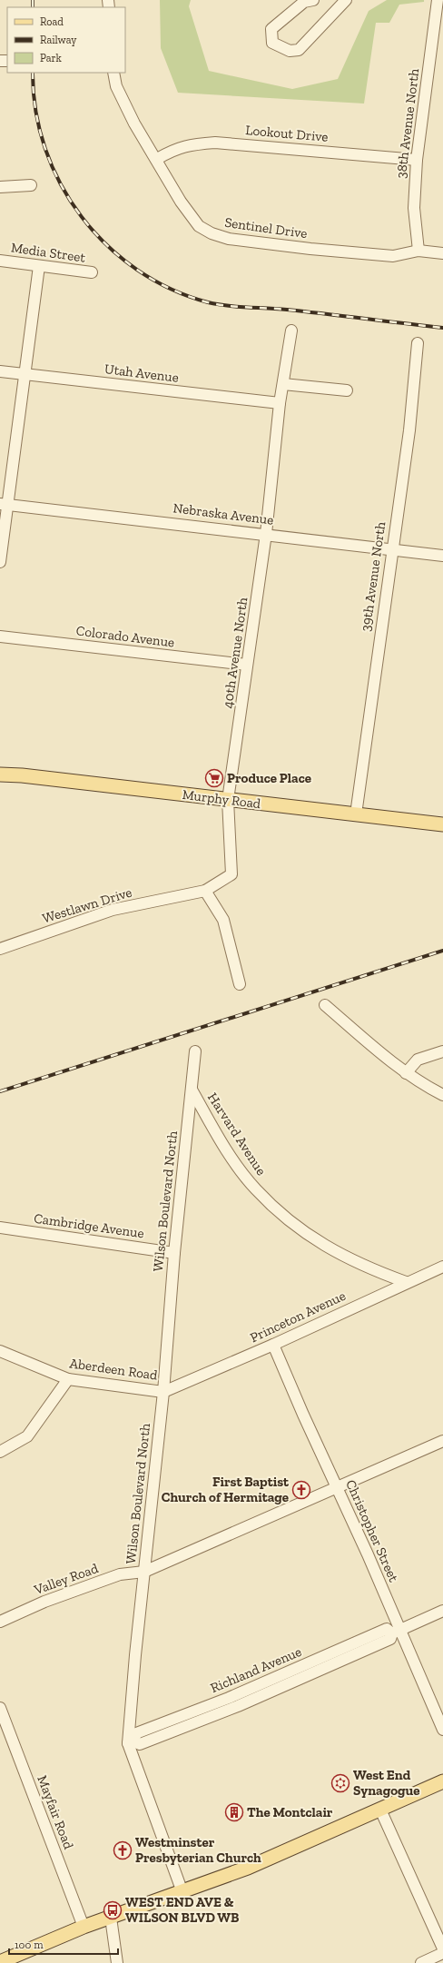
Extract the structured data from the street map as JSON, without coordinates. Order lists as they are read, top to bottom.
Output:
{
  "streets": {
    "main road": ["Murphy Road"],
    "street": [
      "38th Avenue North",
      "Lookout Drive",
      "Sentinel Drive",
      "Media Street",
      "Utah Avenue",
      "Nebraska Avenue",
      "39th Avenue North",
      "Colorado Avenue",
      "40th Avenue North",
      "Westlawn Drive",
      "Harvard Avenue",
      "Wilson Boulevard North",
      "Cambridge Avenue",
      "Princeton Avenue",
      "Aberdeen Road",
      "Christopher Street",
      "Valley Road",
      "Richland Avenue",
      "Mayfair Road"
    ]
  },
  "crossings": [
    ["38th Avenue North", "Lookout Drive"],
    ["38th Avenue North", "Sentinel Drive"],
    ["Lookout Drive", "Sentinel Drive"],
    ["Utah Avenue", "40th Avenue North"],
    ["Nebraska Avenue", "39th Avenue North"],
    ["Nebraska Avenue", "40th Avenue North"],
    ["39th Avenue North", "Murphy Road"],
    ["Colorado Avenue", "40th Avenue North"],
    ["40th Avenue North", "Murphy Road"],
    ["40th Avenue North", "Westlawn Drive"],
    ["Harvard Avenue", "Wilson Boulevard North"],
    ["Harvard Avenue", "Princeton Avenue"],
    ["Wilson Boulevard North", "Cambridge Avenue"],
    ["Wilson Boulevard North", "Princeton Avenue"],
    ["Wilson Boulevard North", "Aberdeen Road"],
    ["Wilson Boulevard North", "Valley Road"],
    ["Wilson Boulevard North", "Richland Avenue"],
    ["Princeton Avenue", "Aberdeen Road"],
    ["Princeton Avenue", "Christopher Street"],
    ["Christopher Street", "Valley Road"],
    ["Christopher Street", "Richland Avenue"]
  ],
  "places": {
    "supermarket": ["Produce Place"],
    "church": ["First Baptist Church of Hermitage", "Westminster Presbyterian Church"],
    "synagogue": ["West End Synagogue"],
    "building": ["The Montclair"],
    "bus stop": ["WEST END AVE & WILSON BLVD WB"]
  },
  "legend": ["Road", "Railway", "Park"],
  "scale_bar": "100 m"
}
